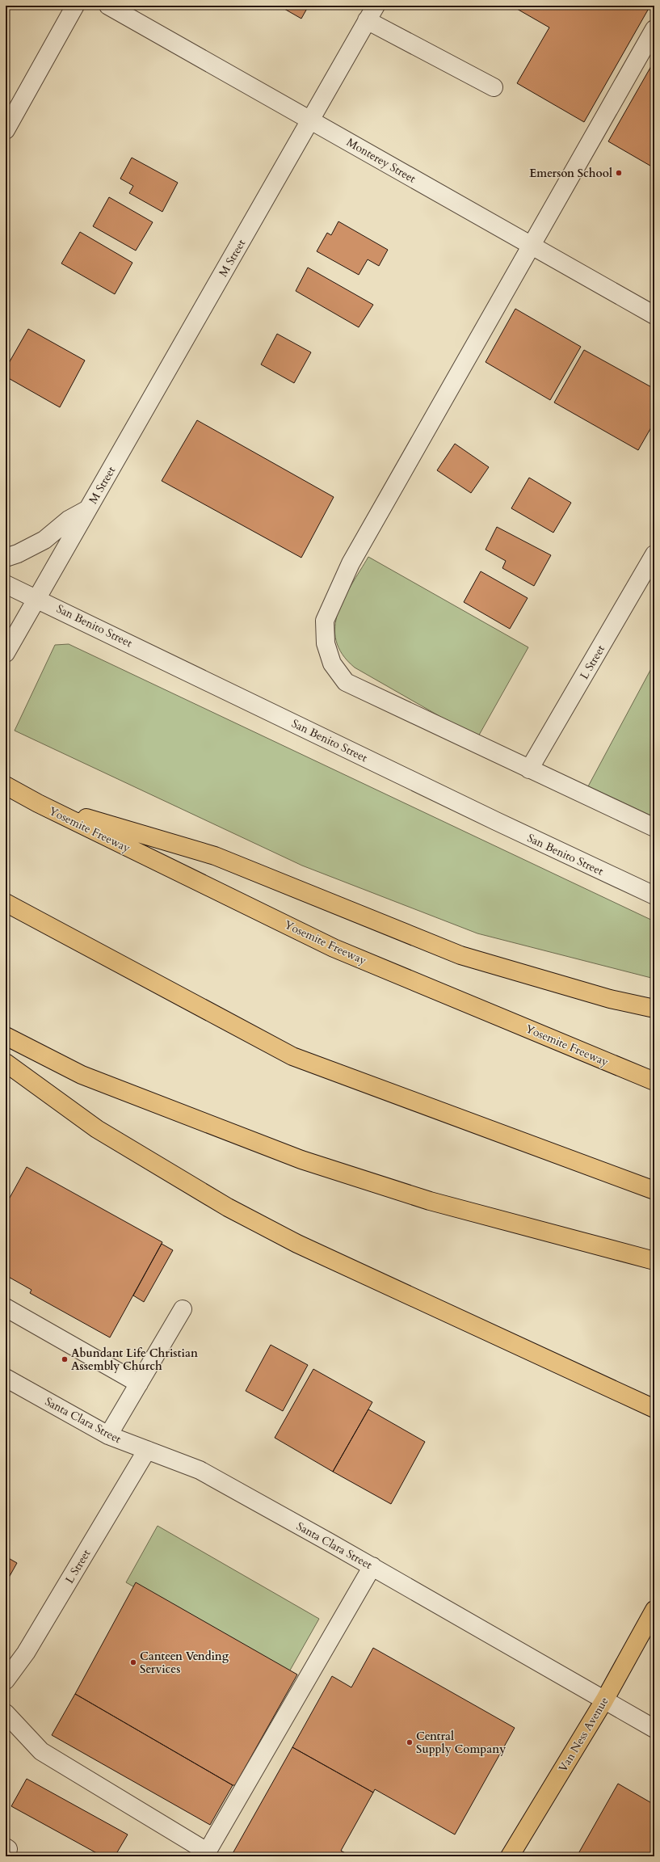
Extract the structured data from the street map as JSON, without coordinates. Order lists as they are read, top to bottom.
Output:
{
  "streets": {
    "main road": ["Yosemite Freeway", "Van Ness Avenue"],
    "street": [
      "Monterey Street",
      "M Street",
      "San Benito Street",
      "L Street",
      "Santa Clara Street"
    ]
  },
  "crossings": [
    ["Monterey Street", "M Street"],
    ["M Street", "San Benito Street"],
    ["L Street", "Santa Clara Street"],
    ["Santa Clara Street", "Van Ness Avenue"]
  ],
  "places": [
    "Emerson School",
    "Abundant Life Christian Assembly Church",
    "Canteen Vending Services",
    "Central Supply Company"
  ]
}
